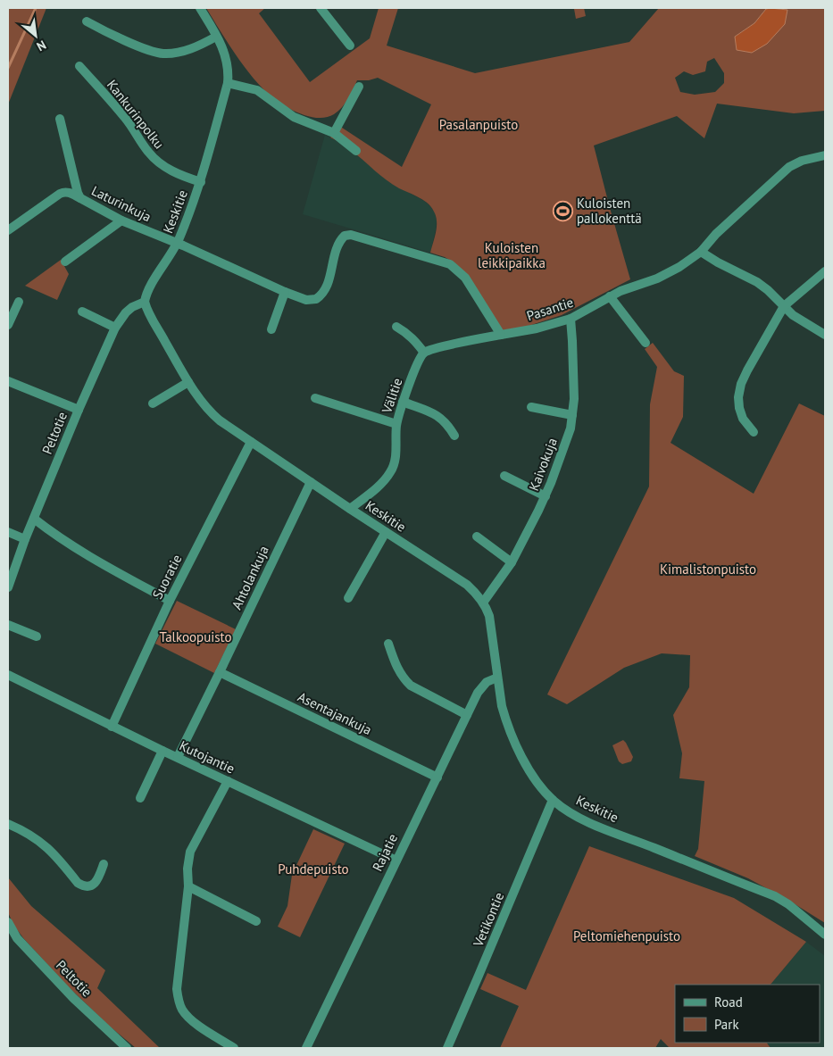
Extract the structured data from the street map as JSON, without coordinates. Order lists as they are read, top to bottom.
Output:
{
  "streets": {
    "street": [
      "Kankurinpolku",
      "Laturinkuja",
      "Keskitie",
      "Pasantie",
      "Välitie",
      "Peltotie",
      "Kaivokuja",
      "Suoratie",
      "Ahtolankuja",
      "Asentajankuja",
      "Kutojantie",
      "Rajatie",
      "Vetikontie"
    ]
  },
  "crossings": [
    ["Kankurinpolku", "Keskitie"],
    ["Laturinkuja", "Keskitie"],
    ["Laturinkuja", "Pasantie"],
    ["Keskitie", "Välitie"],
    ["Keskitie", "Peltotie"],
    ["Keskitie", "Kaivokuja"],
    ["Keskitie", "Suoratie"],
    ["Keskitie", "Ahtolankuja"],
    ["Keskitie", "Rajatie"],
    ["Keskitie", "Vetikontie"],
    ["Pasantie", "Kaivokuja"],
    ["Suoratie", "Kutojantie"],
    ["Ahtolankuja", "Asentajankuja"],
    ["Ahtolankuja", "Kutojantie"],
    ["Asentajankuja", "Rajatie"],
    ["Kutojantie", "Rajatie"]
  ],
  "parks": [
    "Pasalanpuisto",
    "Kuloisten leikkipaikka",
    "Kimalistonpuisto",
    "Talkoopuisto",
    "Puhdepuisto",
    "Peltomiehenpuisto"
  ],
  "places": {
    "sports": ["Kuloisten pallokenttä"]
  },
  "legend": ["Road", "Park"],
  "north": "bottom right"
}
